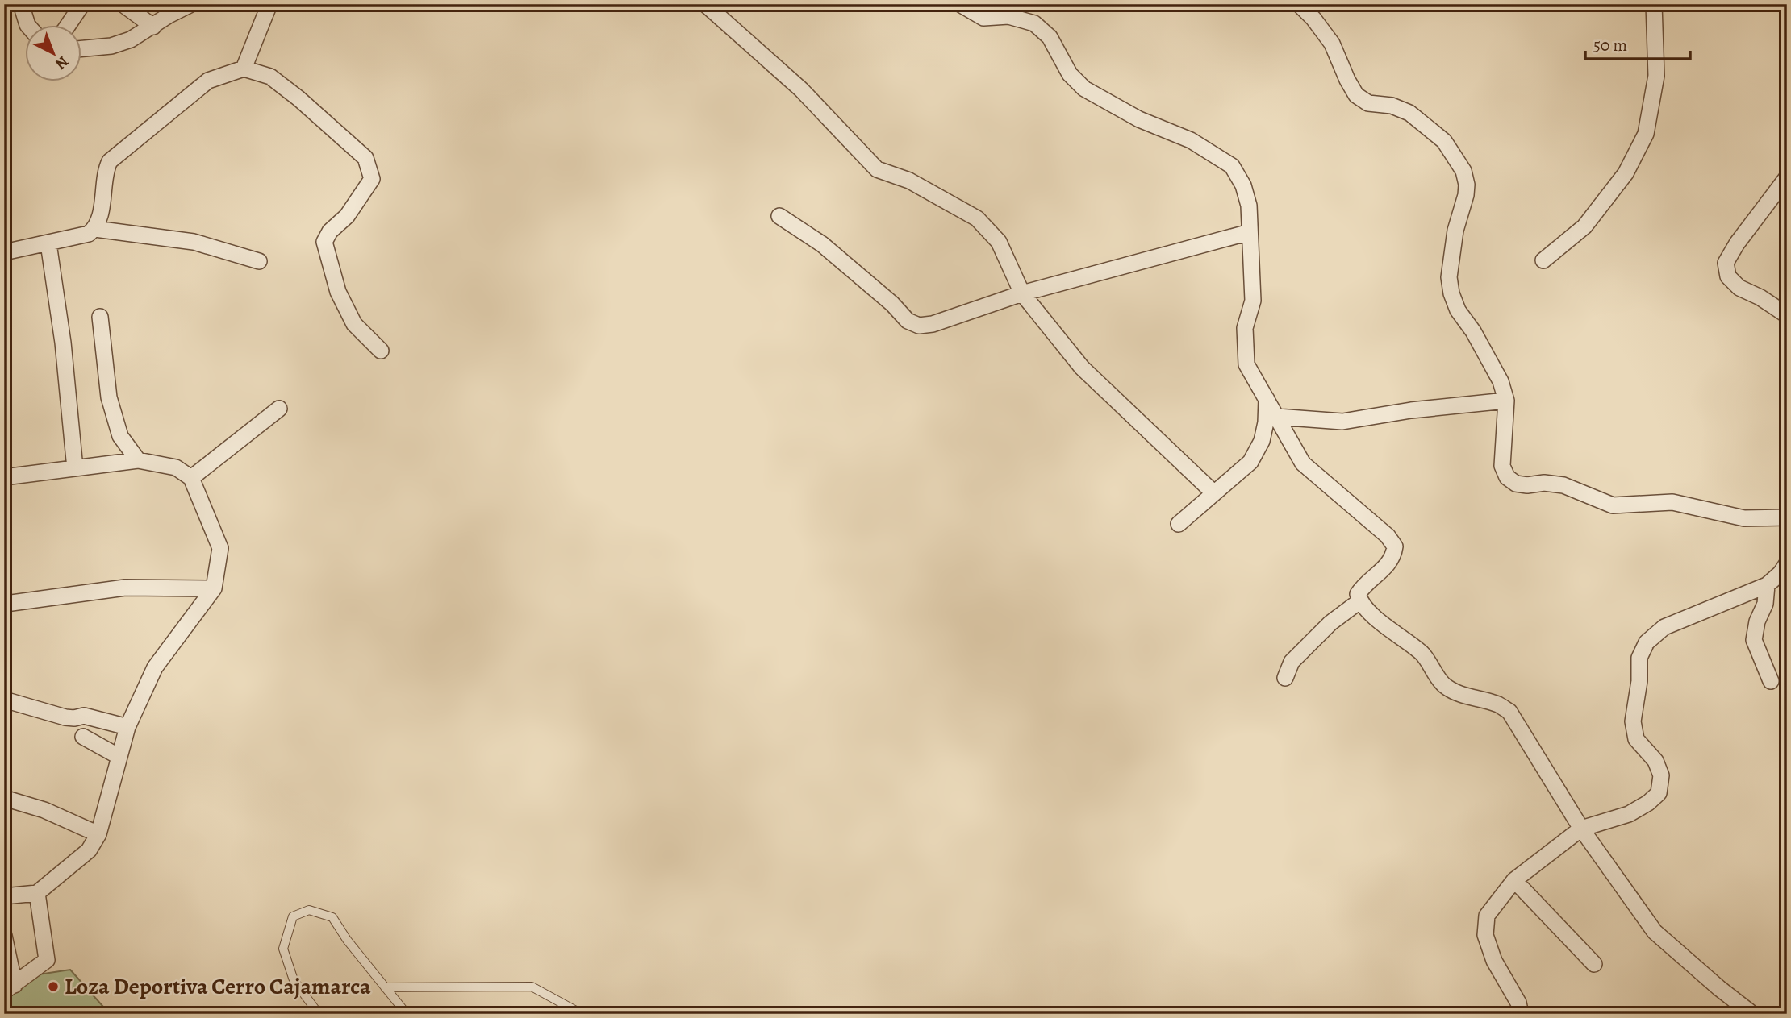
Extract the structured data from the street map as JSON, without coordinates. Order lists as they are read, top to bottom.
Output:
{
  "places": ["Loza Deportiva Cerro Cajamarca"],
  "scale_bar": "50 m",
  "north": "bottom right"
}
